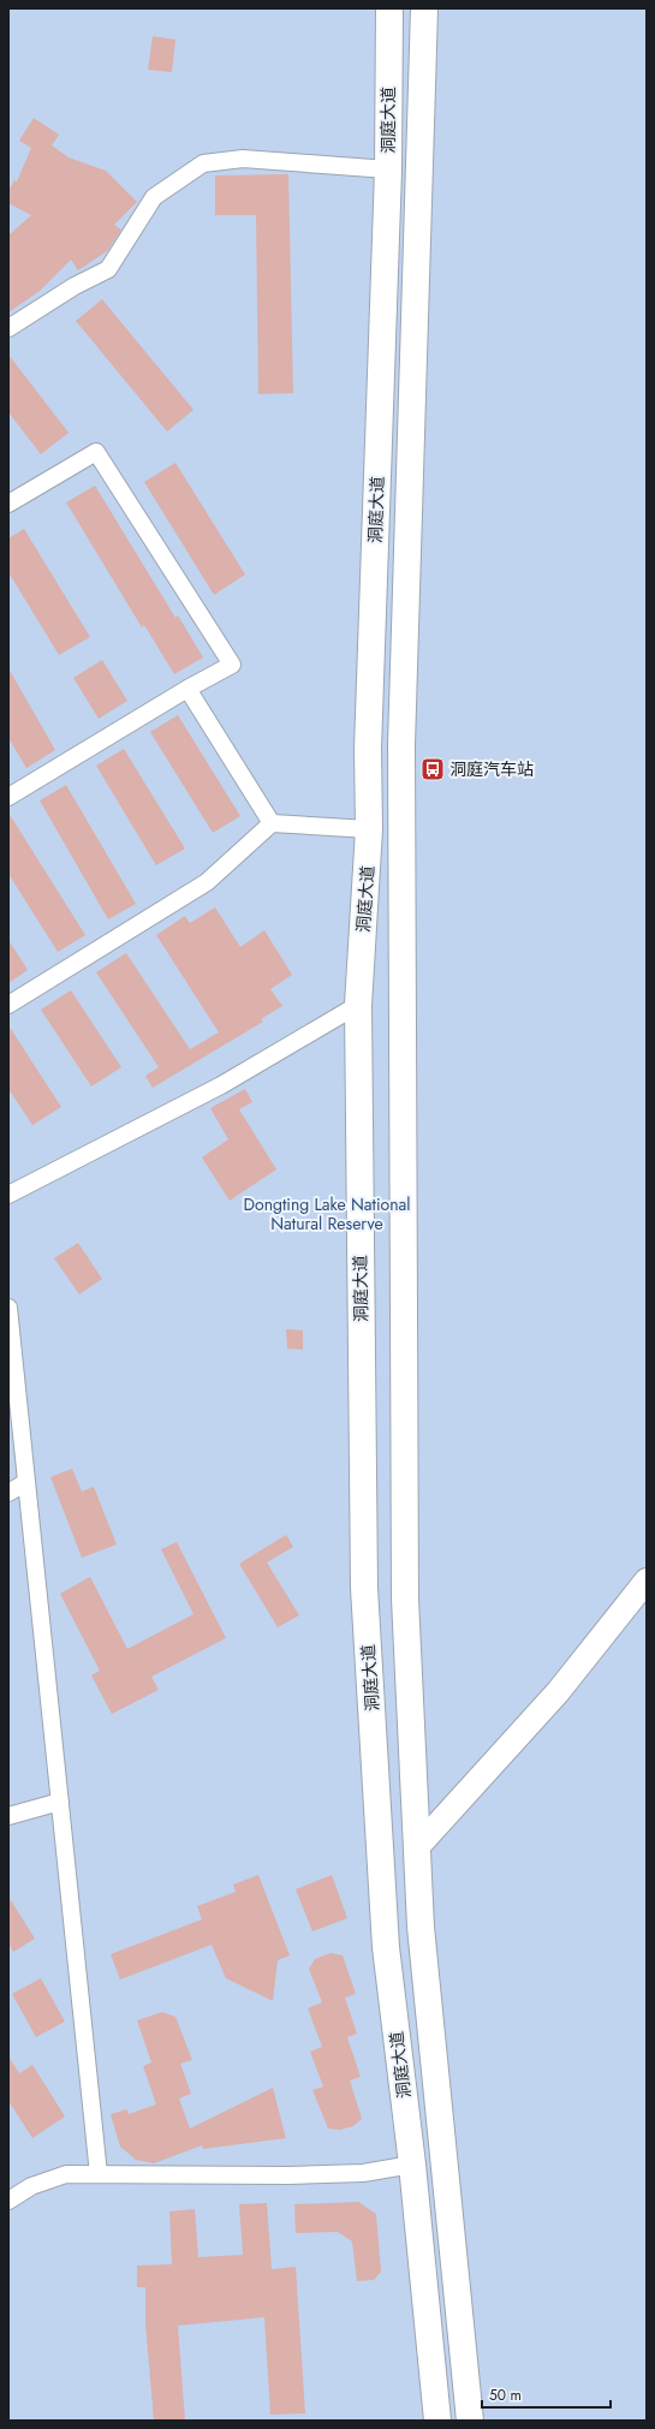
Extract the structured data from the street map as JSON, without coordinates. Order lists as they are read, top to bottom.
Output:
{
  "streets": {
    "main road": ["洞庭大道"]
  },
  "parks": ["Dongting Lake National Natural Reserve"],
  "places": {
    "bus stop": ["洞庭汽车站"]
  },
  "scale_bar": "50 m"
}
